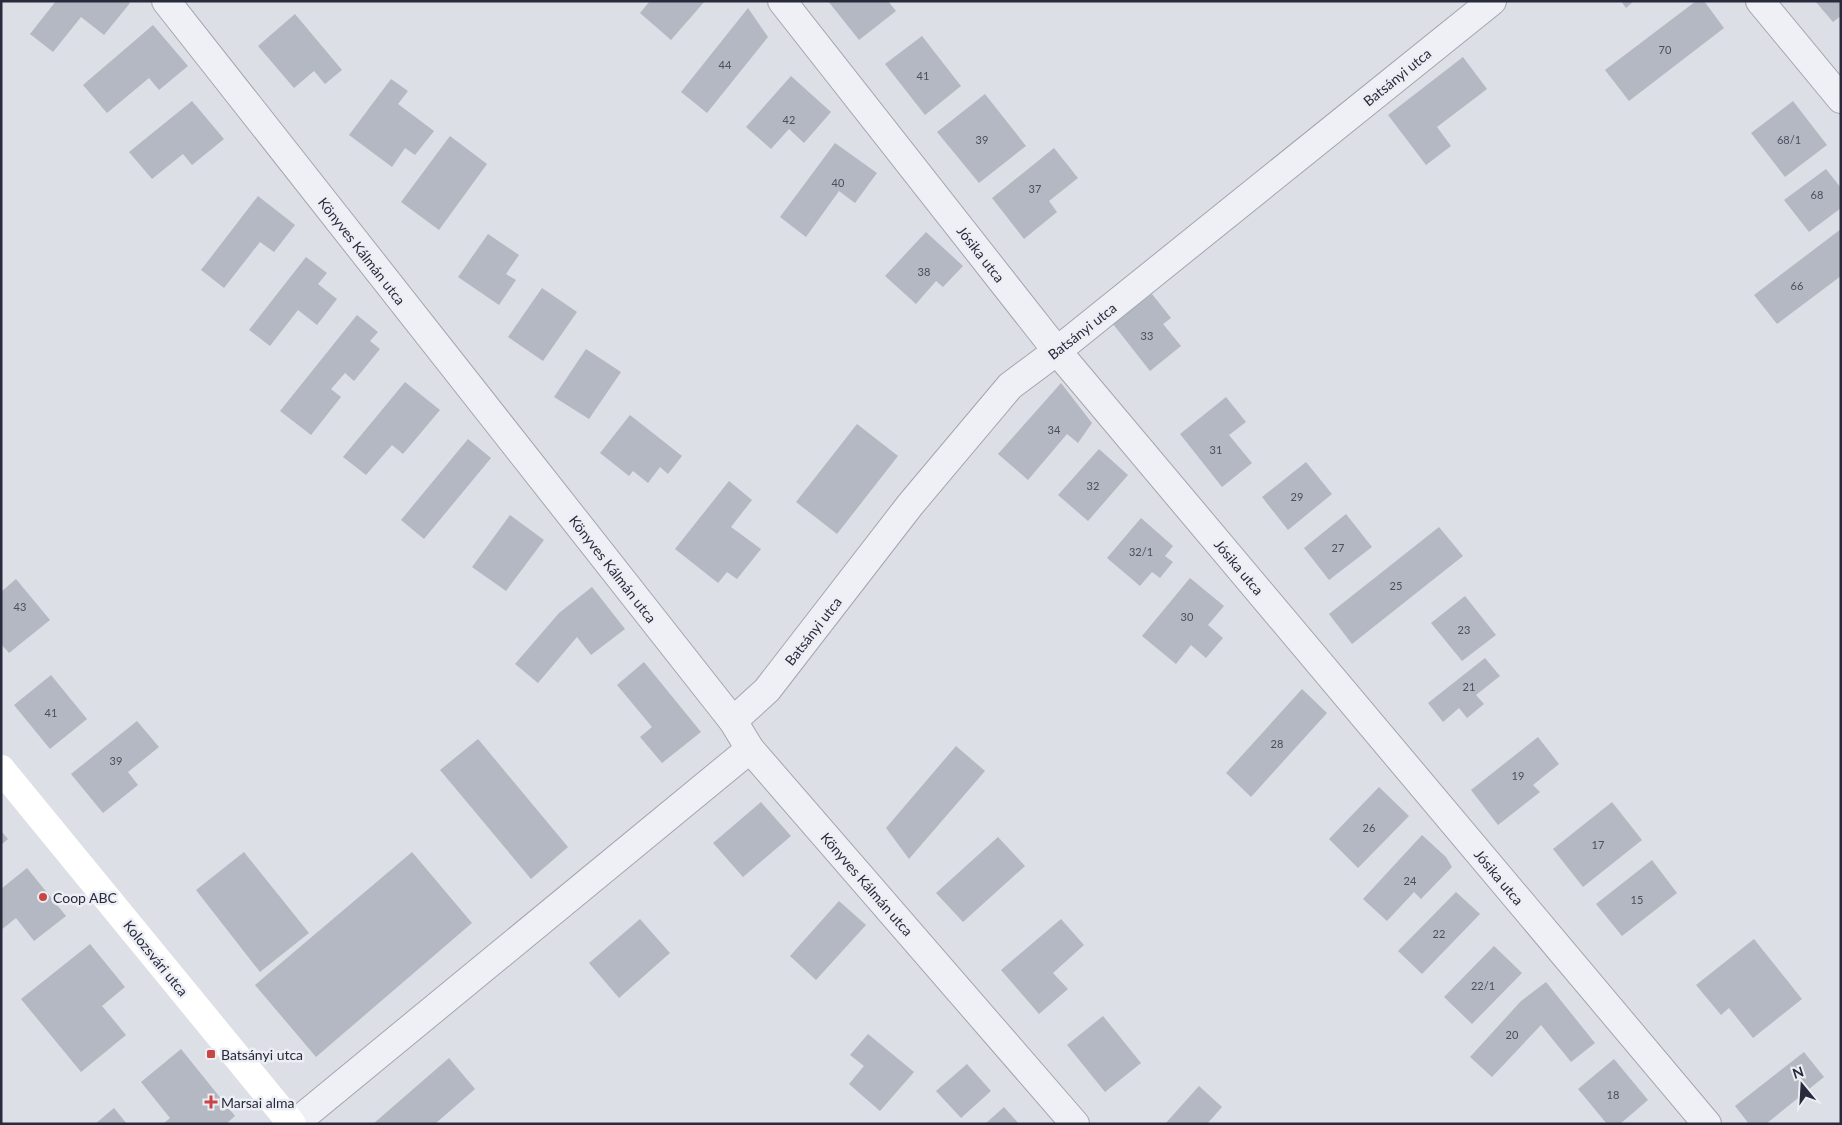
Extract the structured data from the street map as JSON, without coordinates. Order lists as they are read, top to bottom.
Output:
{
  "streets": {
    "street": [
      "Batsányi utca",
      "Könyves Kálmán utca",
      "Jósika utca",
      "Kolozsvári utca"
    ]
  },
  "crossings": [
    ["Batsányi utca", "Könyves Kálmán utca"],
    ["Batsányi utca", "Jósika utca"]
  ],
  "places": {
    "other": ["Coop ABC"],
    "transit": ["Batsányi utca"],
    "health": ["Marsai alma"]
  },
  "house_numbers": [
    "70",
    "44",
    "41",
    "42",
    "39",
    "68/1",
    "40",
    "37",
    "68",
    "38",
    "66",
    "33",
    "34",
    "31",
    "32",
    "29",
    "27",
    "32/1",
    "25",
    "43",
    "30",
    "23",
    "21",
    "41",
    "28",
    "39",
    "19",
    "26",
    "17",
    "24",
    "15",
    "22",
    "22/1",
    "20",
    "18"
  ],
  "north": "top"
}
